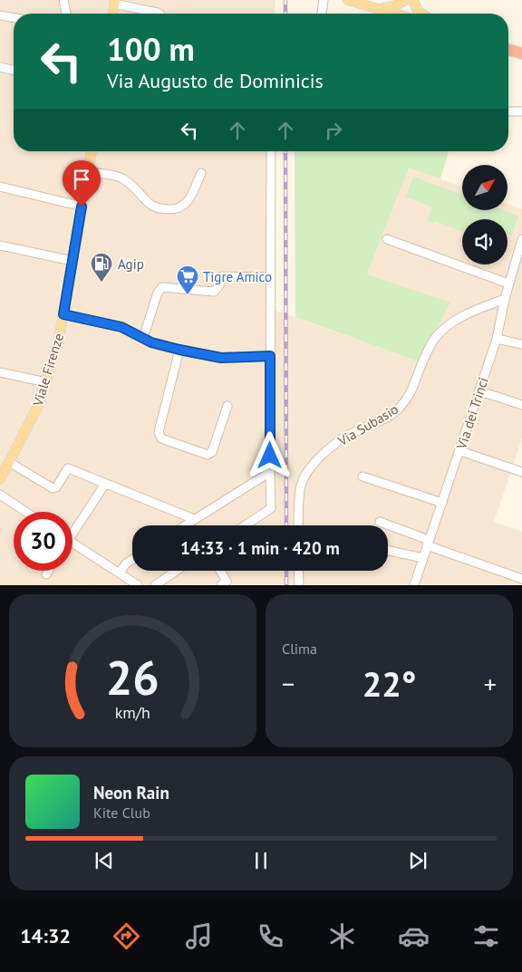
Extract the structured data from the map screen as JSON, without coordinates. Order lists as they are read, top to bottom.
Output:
{
  "streets": {
    "main road": ["Viale Firenze"],
    "street": ["Via dei Trinci", "Via Subasio"]
  },
  "crossings": [
    ["Via dei Trinci", "Via Subasio"]
  ],
  "places": {
    "fuel station": ["Agip"],
    "supermarket": ["Tigre Amico"]
  },
  "north": "top right",
  "page": {
    "turn": ["100 m", "Via Augusto de Dominicis"],
    "limit": "30",
    "trip": "14:33 · 1 min · 420 m",
    "tile": "Clima",
    "heat": ["−", "22°", "+"],
    "song": ["Neon Rain", "Kite Club"],
    "tabs": "14:32",
    "gauge": ["26", "km/h"]
  }
}
